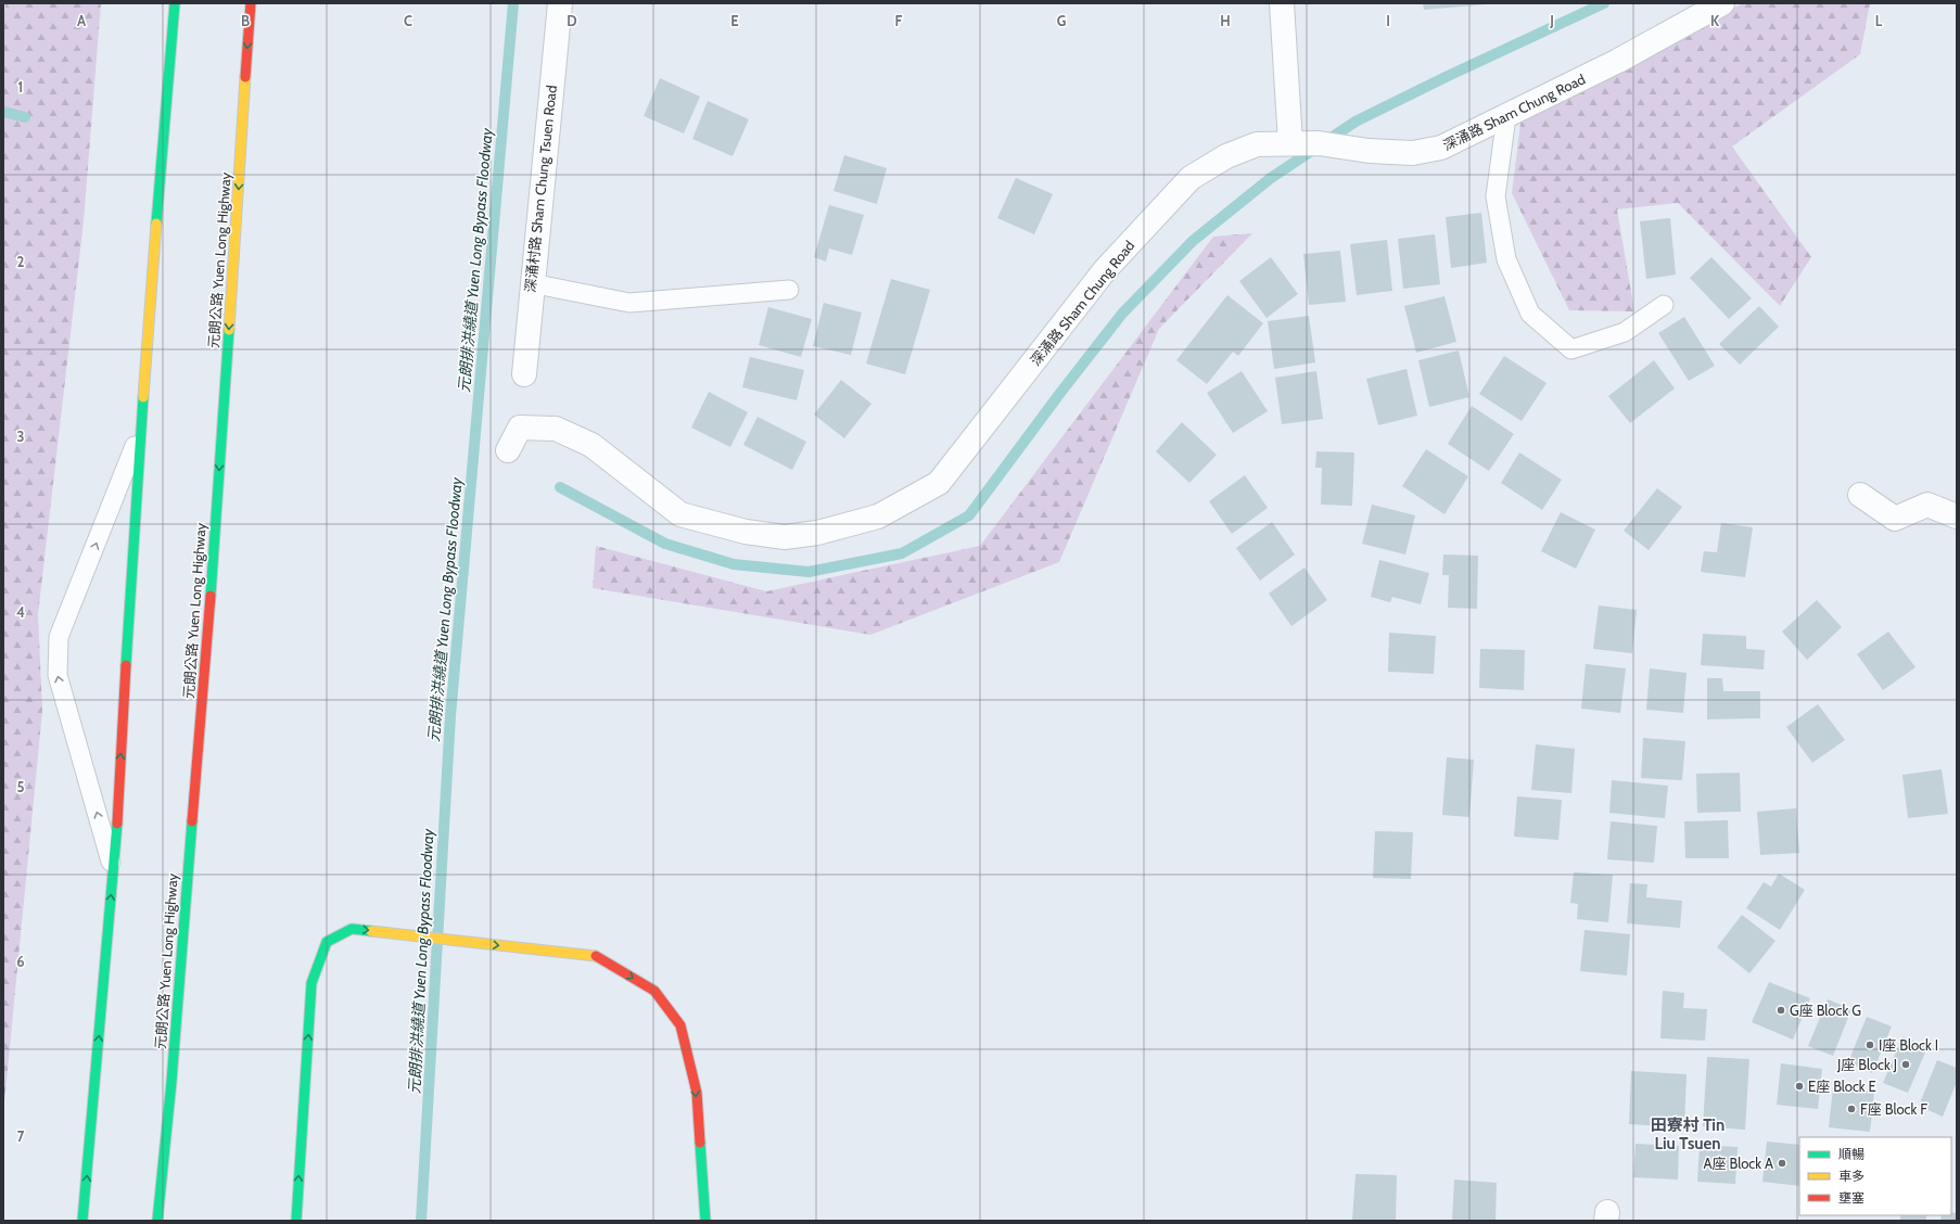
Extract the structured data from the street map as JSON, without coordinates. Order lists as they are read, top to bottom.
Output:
{
  "streets": {
    "main road": ["元朗公路 Yuen Long Highway"],
    "street": ["深涌路 Sham Chung Road", "深涌村路 Sham Chung Tsuen Road"]
  },
  "districts": ["田寮村 Tin Liu Tsuen"],
  "water": ["元朗排洪繞道 Yuen Long Bypass Floodway"],
  "places": [
    "G座 Block G",
    "I座 Block I",
    "J座 Block J",
    "E座 Block E",
    "F座 Block F",
    "A座 Block A"
  ],
  "legend": ["順暢", "車多", "壅塞"],
  "grid": {
    "columns": [
      "A",
      "B",
      "C",
      "D",
      "E",
      "F",
      "G",
      "H",
      "I",
      "J",
      "K",
      "L"
    ],
    "rows": [
      "1",
      "2",
      "3",
      "4",
      "5",
      "6",
      "7"
    ]
  }
}
